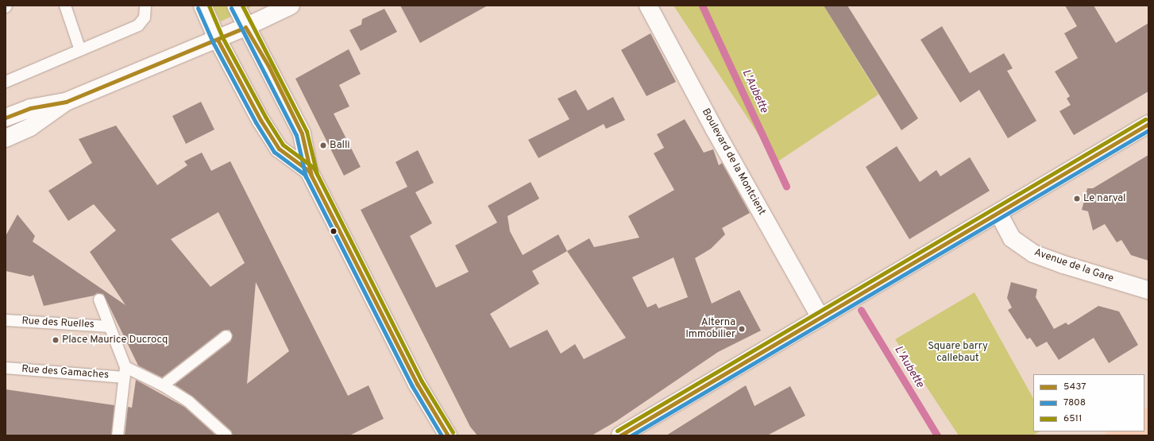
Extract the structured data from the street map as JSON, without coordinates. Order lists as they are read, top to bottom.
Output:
{
  "streets": {
    "main road": ["Boulevard de la Montcient", "Avenue de la Gare"],
    "lane": ["Rue des Ruelles", "Rue des Gamaches"]
  },
  "crossings": [
    ["Rue des Ruelles", "Rue des Gamaches"]
  ],
  "water": ["L'Aubette"],
  "parks": ["Square barry callebaut"],
  "places": [
    "Balli",
    "Le narval",
    "Alterna Immobilier",
    "Place Maurice Ducrocq"
  ],
  "lines": ["transit line 6511", "transit line 7808", "transit line 5437"],
  "legend": ["5437", "7808", "6511"]
}
